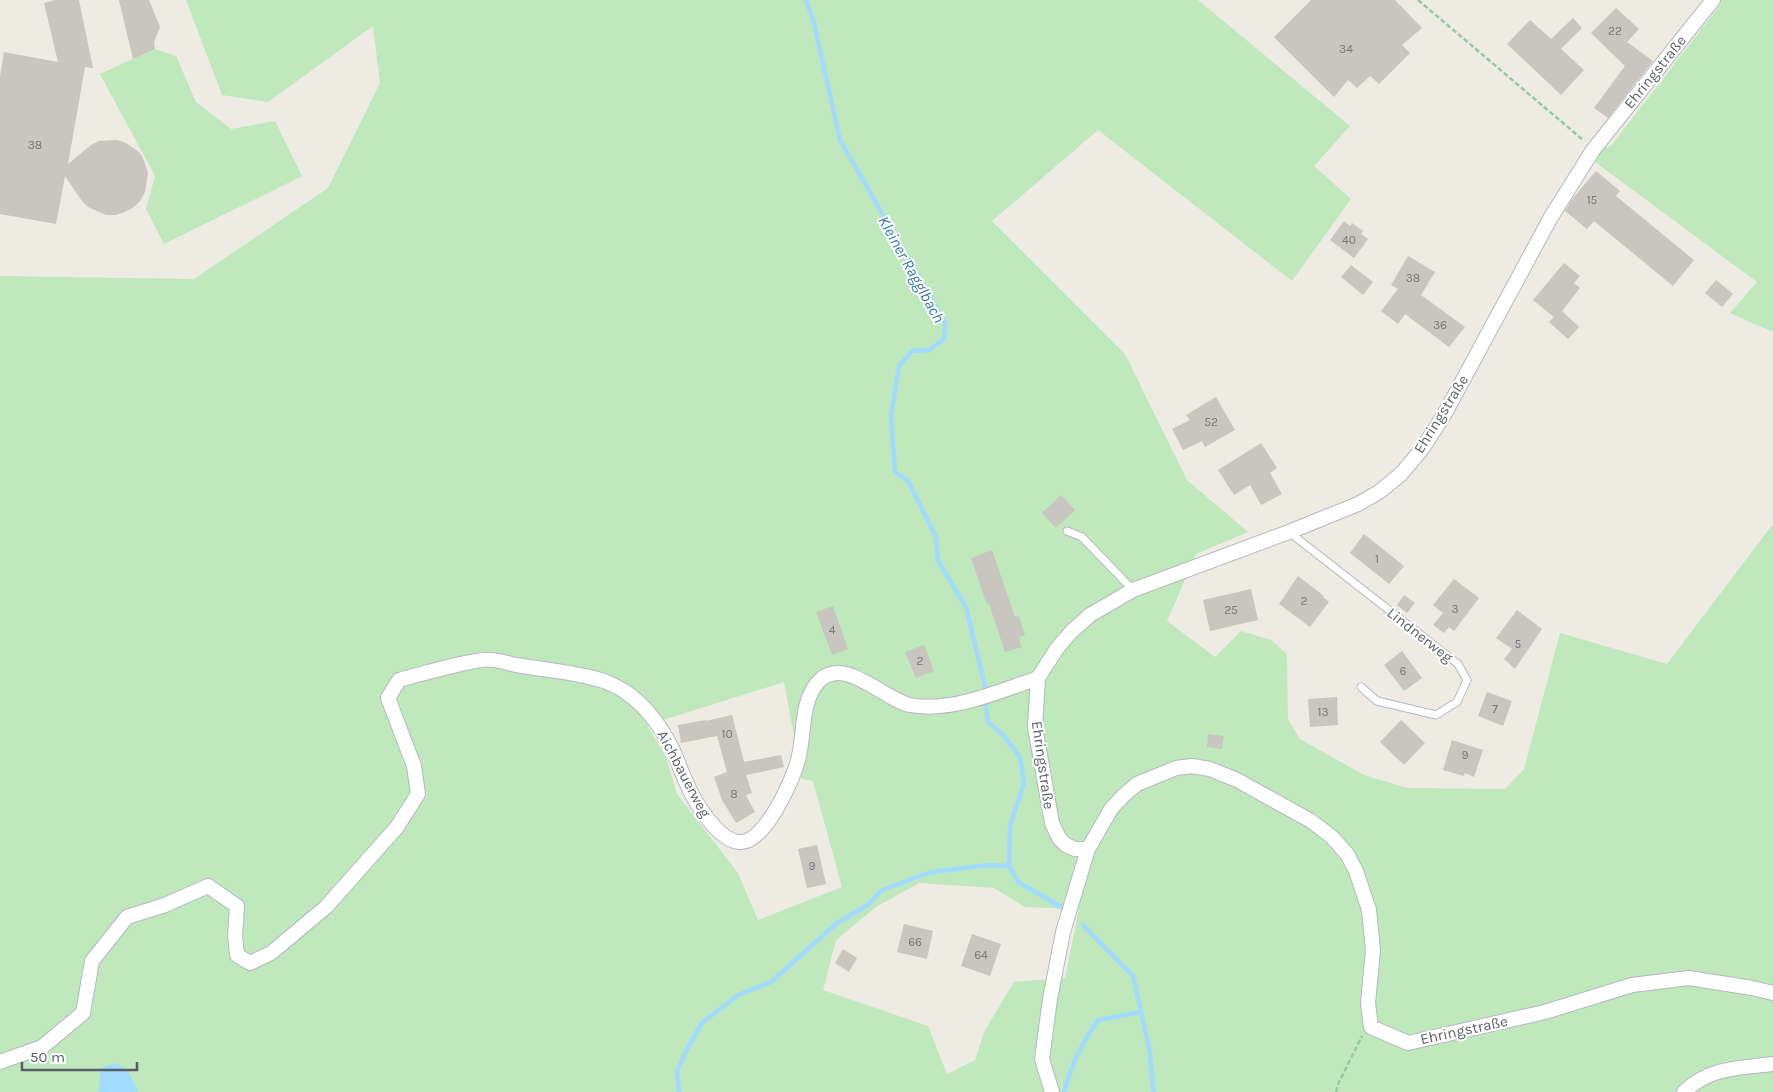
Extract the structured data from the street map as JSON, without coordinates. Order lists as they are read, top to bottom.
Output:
{
  "streets": {
    "street": ["Ehringstraße", "Aichbauerweg"],
    "lane": ["Lindnerweg"]
  },
  "crossings": [
    ["Ehringstraße", "Lindnerweg"],
    ["Ehringstraße", "Aichbauerweg"]
  ],
  "water": ["Kleiner Ragglbach"],
  "house_numbers": [
    "22",
    "34",
    "38",
    "15",
    "40",
    "38",
    "36",
    "52",
    "1",
    "2",
    "3",
    "25",
    "4",
    "5",
    "2",
    "6",
    "7",
    "13",
    "10",
    "9",
    "8",
    "9",
    "66",
    "64"
  ],
  "scale_bar": "50 m"
}
